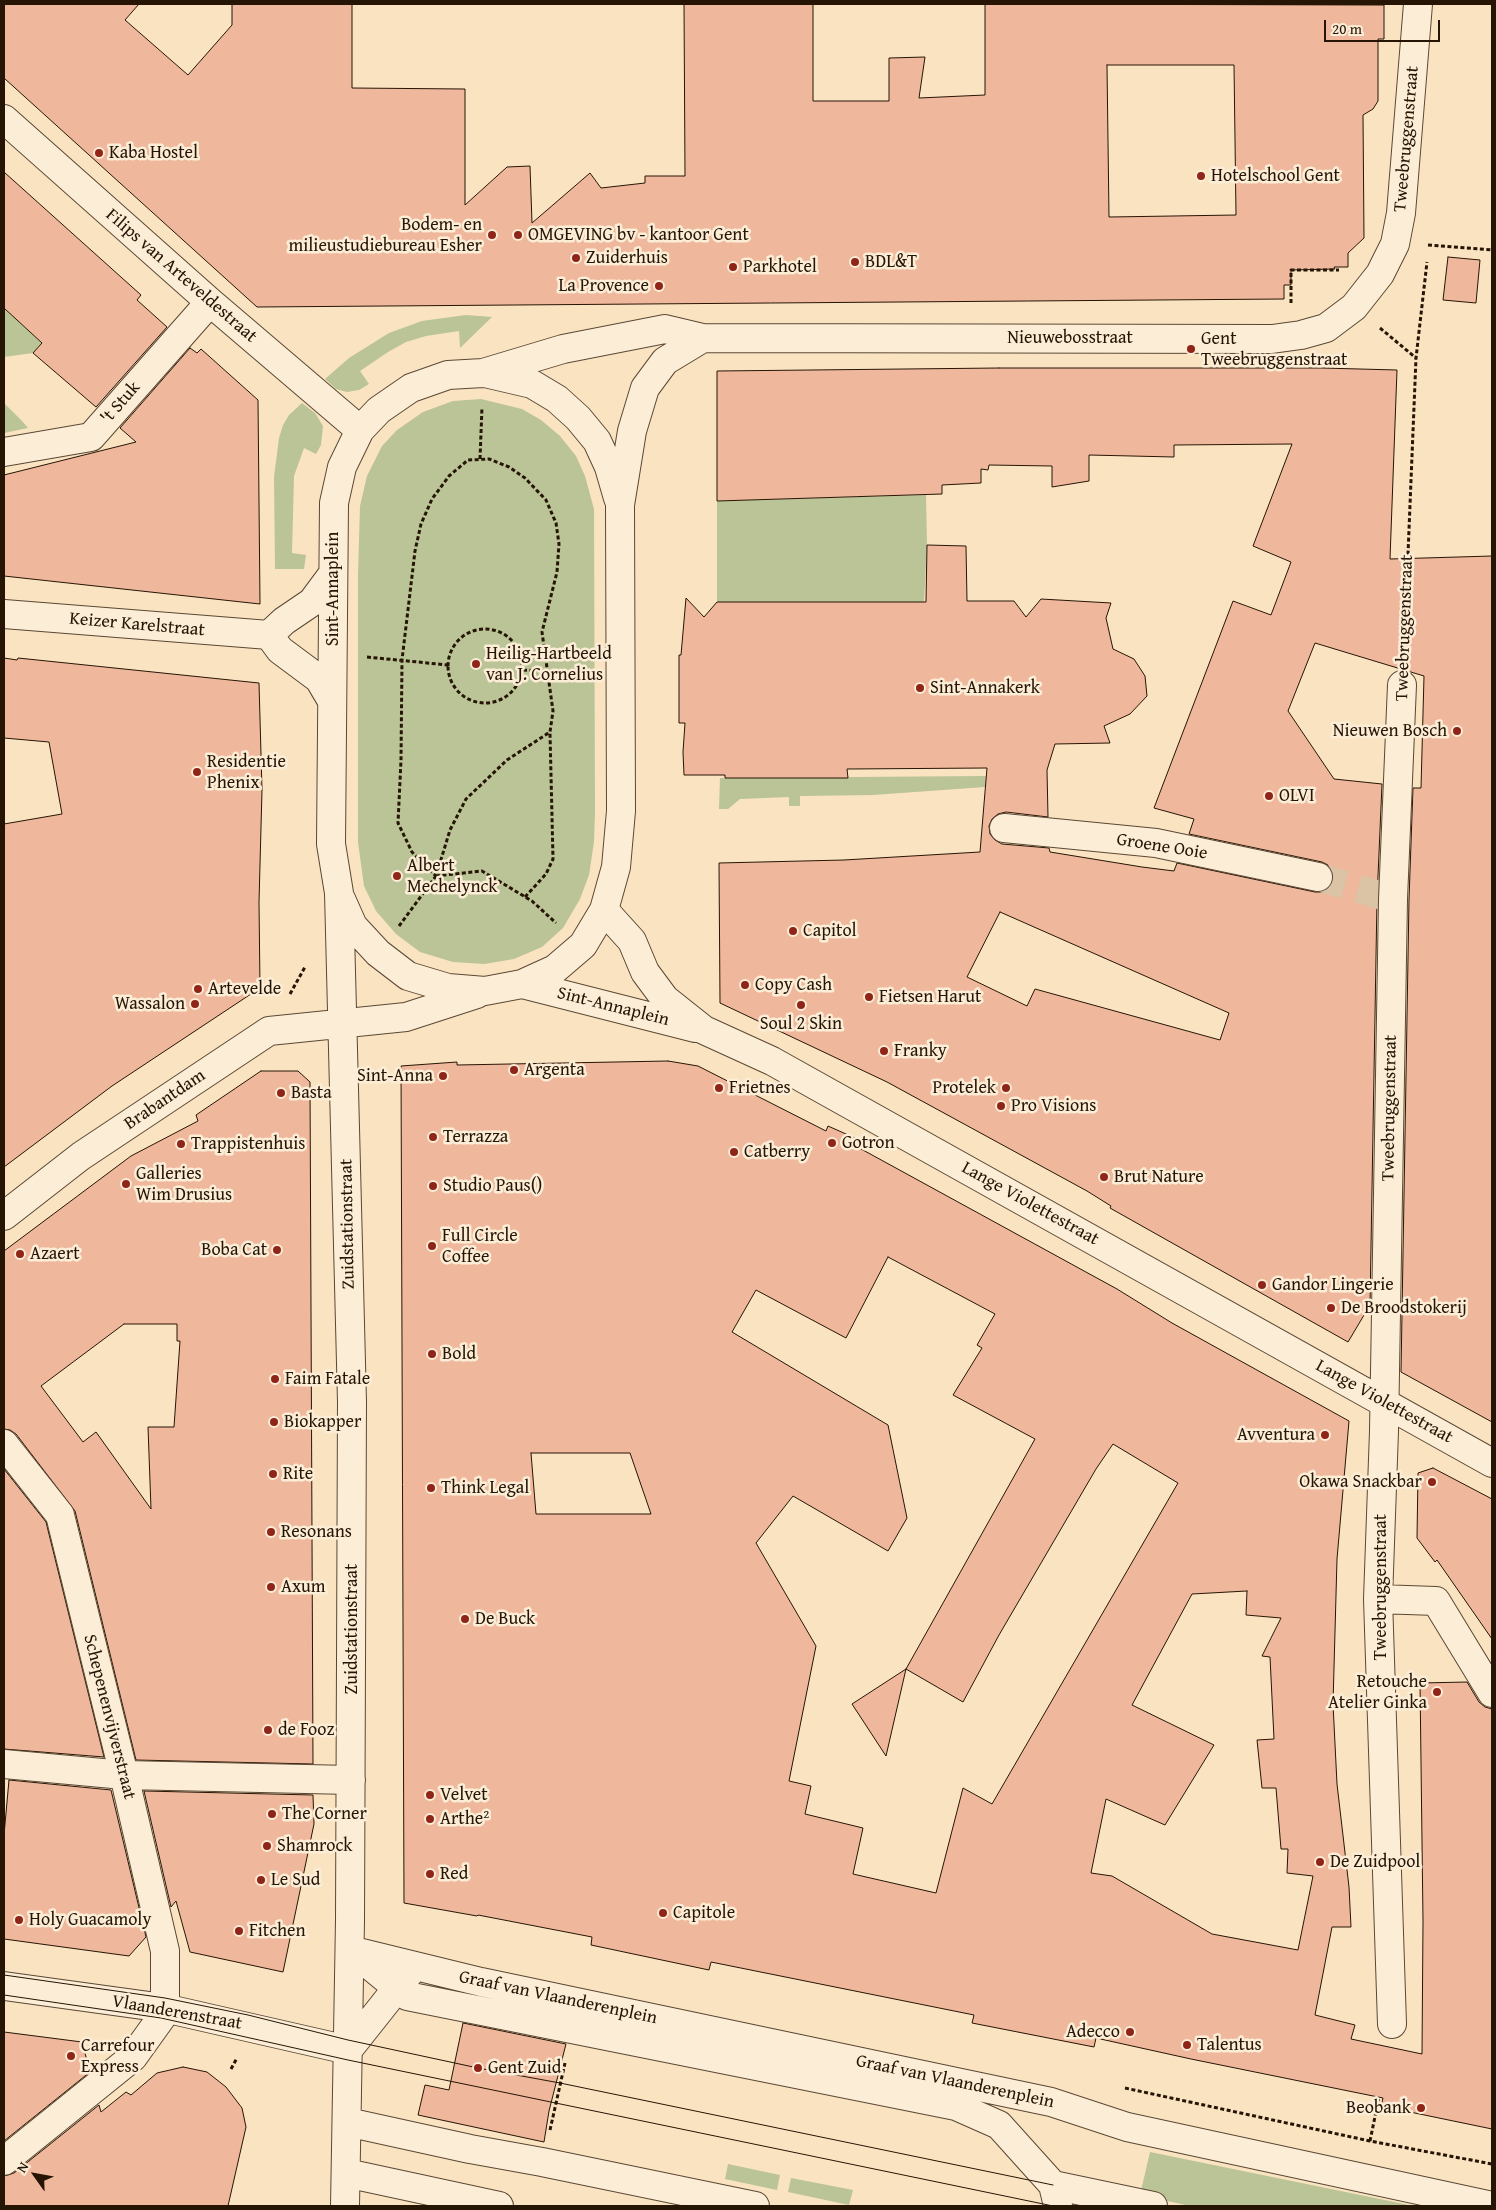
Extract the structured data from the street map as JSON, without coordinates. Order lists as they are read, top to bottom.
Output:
{
  "streets": {
    "street": [
      "Tweebruggenstraat",
      "Filips van Arteveldestraat",
      "Nieuwebosstraat",
      "'t Stuk",
      "Sint-Annaplein",
      "Keizer Karelstraat",
      "Groene Ooie",
      "Brabantdam",
      "Lange Violettestraat",
      "Zuidstationstraat",
      "Schepenenvijverstraat",
      "Graaf van Vlaanderenplein",
      "Vlaanderenstraat"
    ]
  },
  "crossings": [
    ["Tweebruggenstraat", "Nieuwebosstraat"],
    ["Tweebruggenstraat", "Lange Violettestraat"],
    ["Filips van Arteveldestraat", "'t Stuk"],
    ["Filips van Arteveldestraat", "Sint-Annaplein"],
    ["Nieuwebosstraat", "Sint-Annaplein"],
    ["Sint-Annaplein", "Brabantdam"],
    ["Sint-Annaplein", "Lange Violettestraat"],
    ["Sint-Annaplein", "Zuidstationstraat"],
    ["Brabantdam", "Zuidstationstraat"],
    ["Zuidstationstraat", "Graaf van Vlaanderenplein"],
    ["Zuidstationstraat", "Vlaanderenstraat"],
    ["Schepenenvijverstraat", "Vlaanderenstraat"]
  ],
  "places": [
    "Kaba Hostel",
    "Hotelschool Gent",
    "Bodem- en milieustudiebureau Esher",
    "OMGEVING bv - kantoor Gent",
    "Zuiderhuis",
    "BDL&T",
    "Parkhotel",
    "La Provence",
    "Gent Tweebruggenstraat",
    "Heilig-Hartbeeld van J. Cornelius",
    "Sint-Annakerk",
    "Nieuwen Bosch",
    "Residentie Phenix",
    "OLVI",
    "Albert Mechelynck",
    "Capitol",
    "Copy Cash",
    "Artevelde",
    "Fietsen Harut",
    "Wassalon",
    "Soul 2 Skin",
    "Franky",
    "Argenta",
    "Sint-Anna",
    "Frietnes",
    "Protelek",
    "Basta",
    "Pro Visions",
    "Terrazza",
    "Gotron",
    "Trappistenhuis",
    "Catberry",
    "Brut Nature",
    "Galleries Wim Drusius",
    "Studio Paus()",
    "Full Circle Coffee",
    "Boba Cat",
    "Azaert",
    "Gandor Lingerie",
    "De Broodstokerij",
    "Bold",
    "Faim Fatale",
    "Biokapper",
    "Avventura",
    "Rite",
    "Okawa Snackbar",
    "Think Legal",
    "Resonans",
    "Axum",
    "De Buck",
    "Retouche Atelier Ginka",
    "de Fooz",
    "Velvet",
    "The Corner",
    "Arthe²",
    "Shamrock",
    "De Zuidpool",
    "Red",
    "Le Sud",
    "Capitole",
    "Holy Guacamoly",
    "Fitchen",
    "Adecco",
    "Talentus",
    "Carrefour Express",
    "Gent Zuid",
    "Beobank"
  ],
  "scale_bar": "20 m",
  "north": "top left"
}
